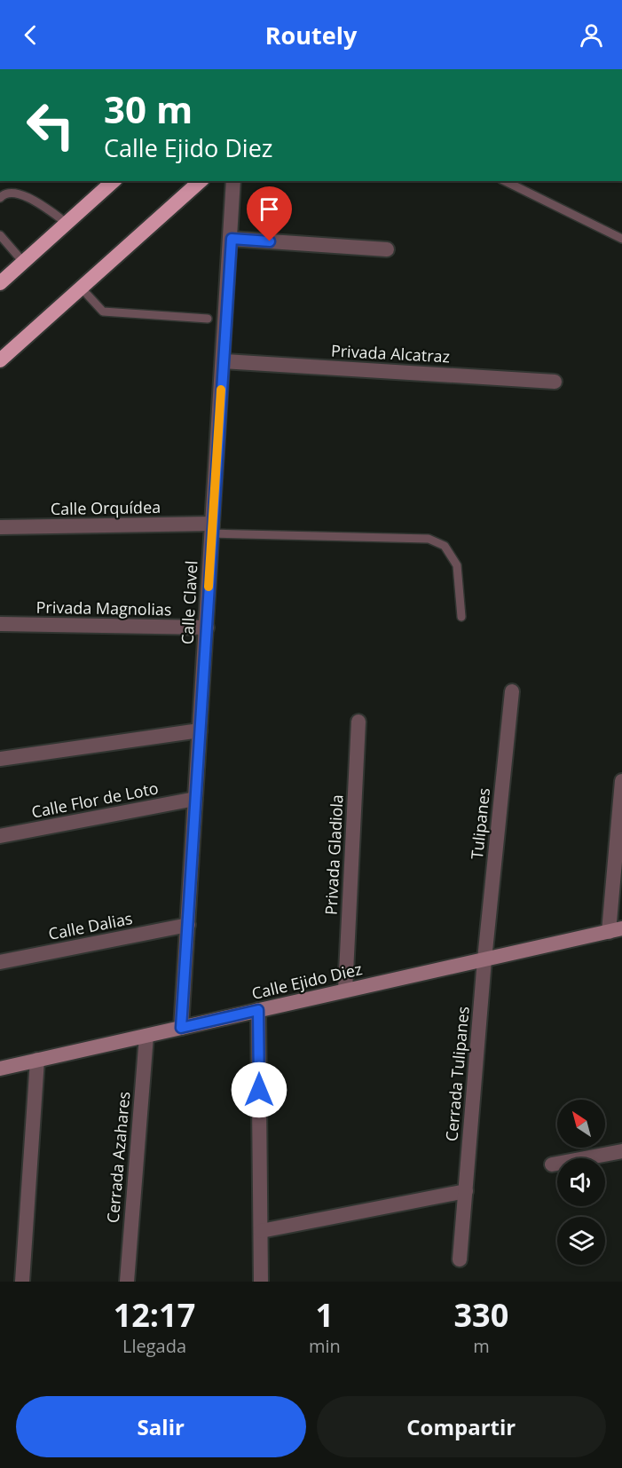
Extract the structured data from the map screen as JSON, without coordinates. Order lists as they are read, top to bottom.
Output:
{
  "streets": {
    "main road": ["Calle Ejido Diez"],
    "street": [
      "Privada Alcatraz",
      "Calle Orquídea",
      "Calle Clavel",
      "Privada Magnolias",
      "Calle Flor de Loto",
      "Tulipanes",
      "Privada Gladiola",
      "Calle Dalias",
      "Cerrada Tulipanes",
      "Cerrada Azahares"
    ]
  },
  "crossings": [
    ["Privada Alcatraz", "Calle Clavel"],
    ["Calle Orquídea", "Calle Clavel"],
    ["Calle Clavel", "Privada Magnolias"],
    ["Calle Clavel", "Calle Flor de Loto"],
    ["Calle Clavel", "Calle Dalias"],
    ["Calle Clavel", "Calle Ejido Diez"],
    ["Tulipanes", "Calle Ejido Diez"],
    ["Tulipanes", "Cerrada Tulipanes"],
    ["Privada Gladiola", "Calle Ejido Diez"],
    ["Calle Ejido Diez", "Cerrada Tulipanes"],
    ["Calle Ejido Diez", "Cerrada Azahares"]
  ],
  "north": "top left",
  "page": {
    "header": "Routely",
    "turn": ["30 m", "Calle Ejido Diez"],
    "eta": [
      "12:17",
      "Llegada",
      "1",
      "min",
      "330",
      "m"
    ],
    "buttons": ["Salir", "Compartir"]
  }
}
